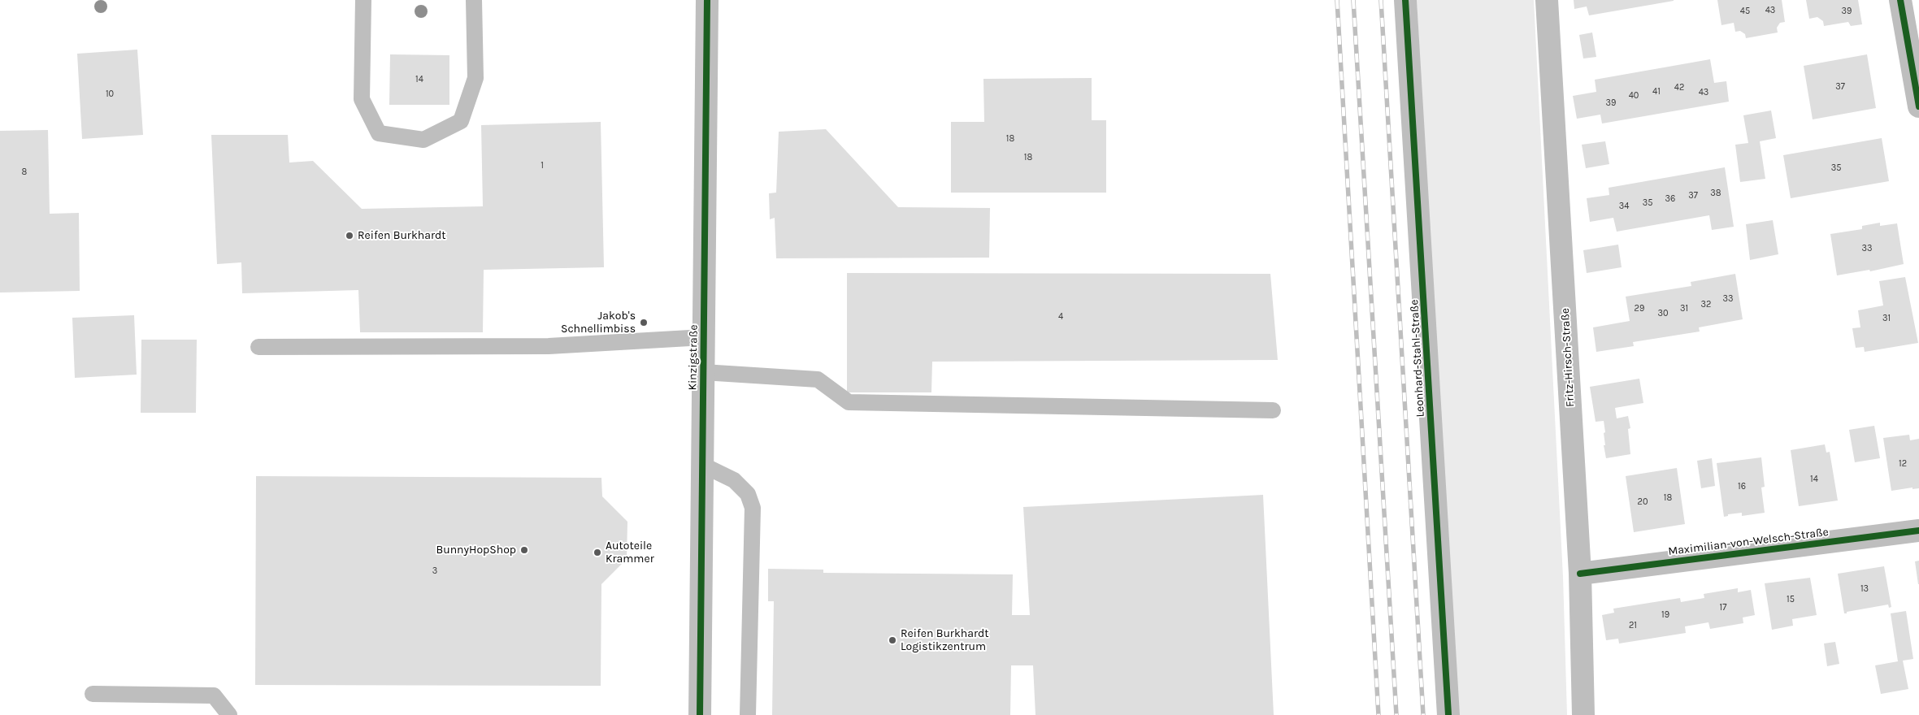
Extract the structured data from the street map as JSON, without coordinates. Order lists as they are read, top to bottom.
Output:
{
  "streets": {
    "street": [
      "Kinzigstraße",
      "Fritz-Hirsch-Straße",
      "Leonhard-Stahl-Straße",
      "Maximilian-von-Welsch-Straße"
    ]
  },
  "crossings": [
    ["Fritz-Hirsch-Straße", "Maximilian-von-Welsch-Straße"]
  ],
  "places": [
    "Reifen Burkhardt",
    "Jakob's Schnellimbiss",
    "BunnyHopShop",
    "Autoteile Krammer",
    "Reifen Burkhardt Logistikzentrum"
  ],
  "house_numbers": [
    "43",
    "45",
    "39",
    "14",
    "37",
    "42",
    "41",
    "43",
    "10",
    "40",
    "39",
    "18",
    "18",
    "1",
    "35",
    "8",
    "38",
    "37",
    "36",
    "35",
    "34",
    "33",
    "33",
    "32",
    "29",
    "31",
    "30",
    "4",
    "31",
    "12",
    "14",
    "16",
    "18",
    "20",
    "3",
    "13",
    "15",
    "17",
    "19",
    "21"
  ]
}
